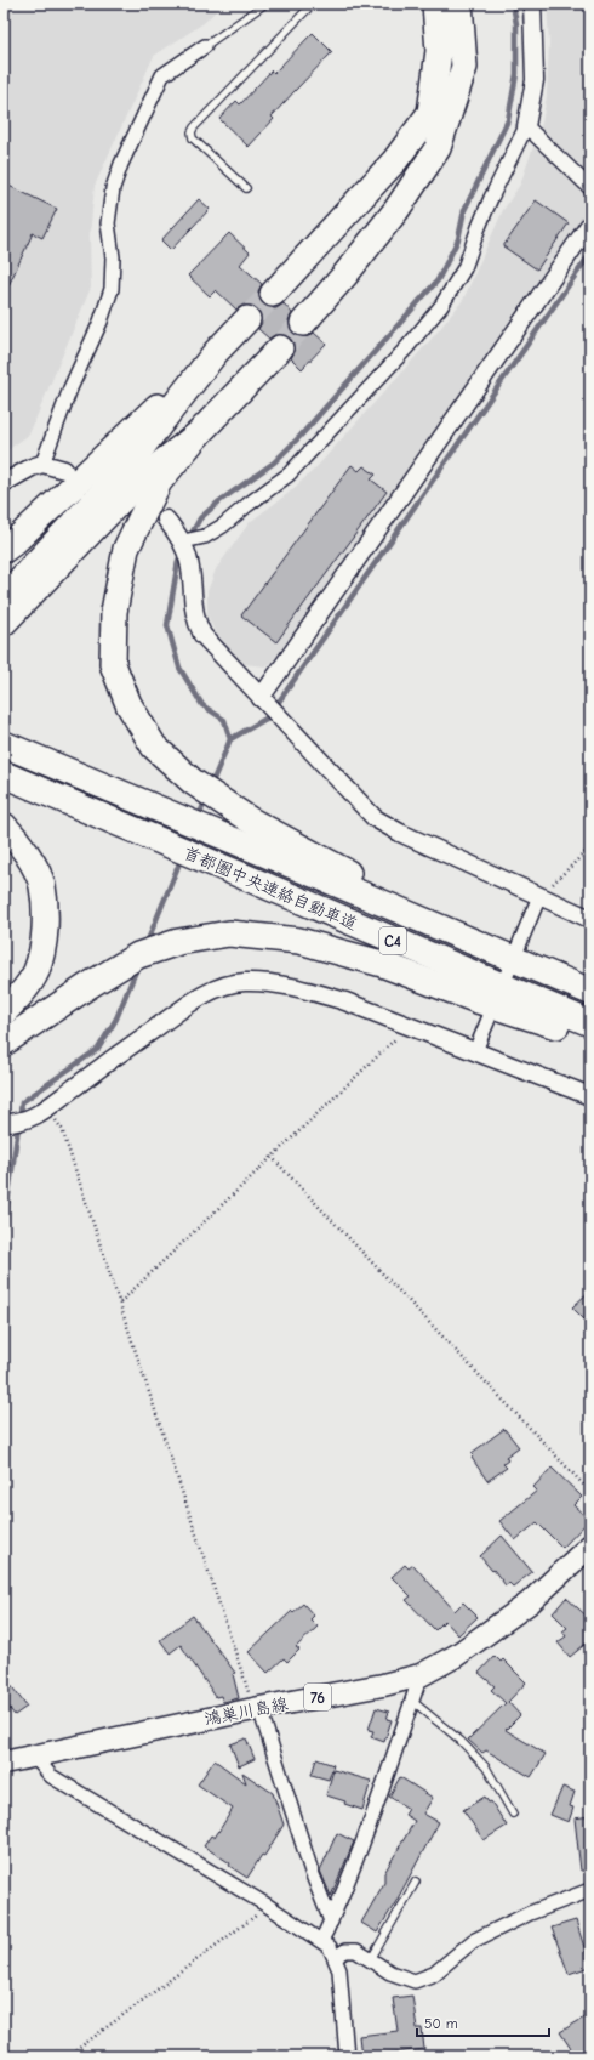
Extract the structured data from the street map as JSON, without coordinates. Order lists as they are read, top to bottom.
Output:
{
  "streets": {
    "highway": ["首都圏中央連絡自動車道", "C4"],
    "main road": ["76", "鴻巣川島線"]
  },
  "scale_bar": "50 m"
}
